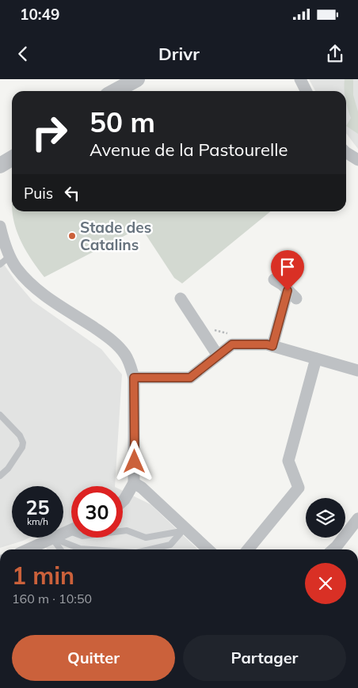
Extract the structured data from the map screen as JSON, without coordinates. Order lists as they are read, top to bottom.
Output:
{
  "places": ["Stade des Catalins"],
  "page": {
    "status": "10:49",
    "header": "Drivr",
    "turn": ["50 m", "Avenue de la Pastourelle"],
    "then": "Puis",
    "speed": "25 km/h",
    "limit": "30",
    "heading": ["1 min", "160 m · 10:50"],
    "buttons": ["Quitter", "Partager"]
  }
}
